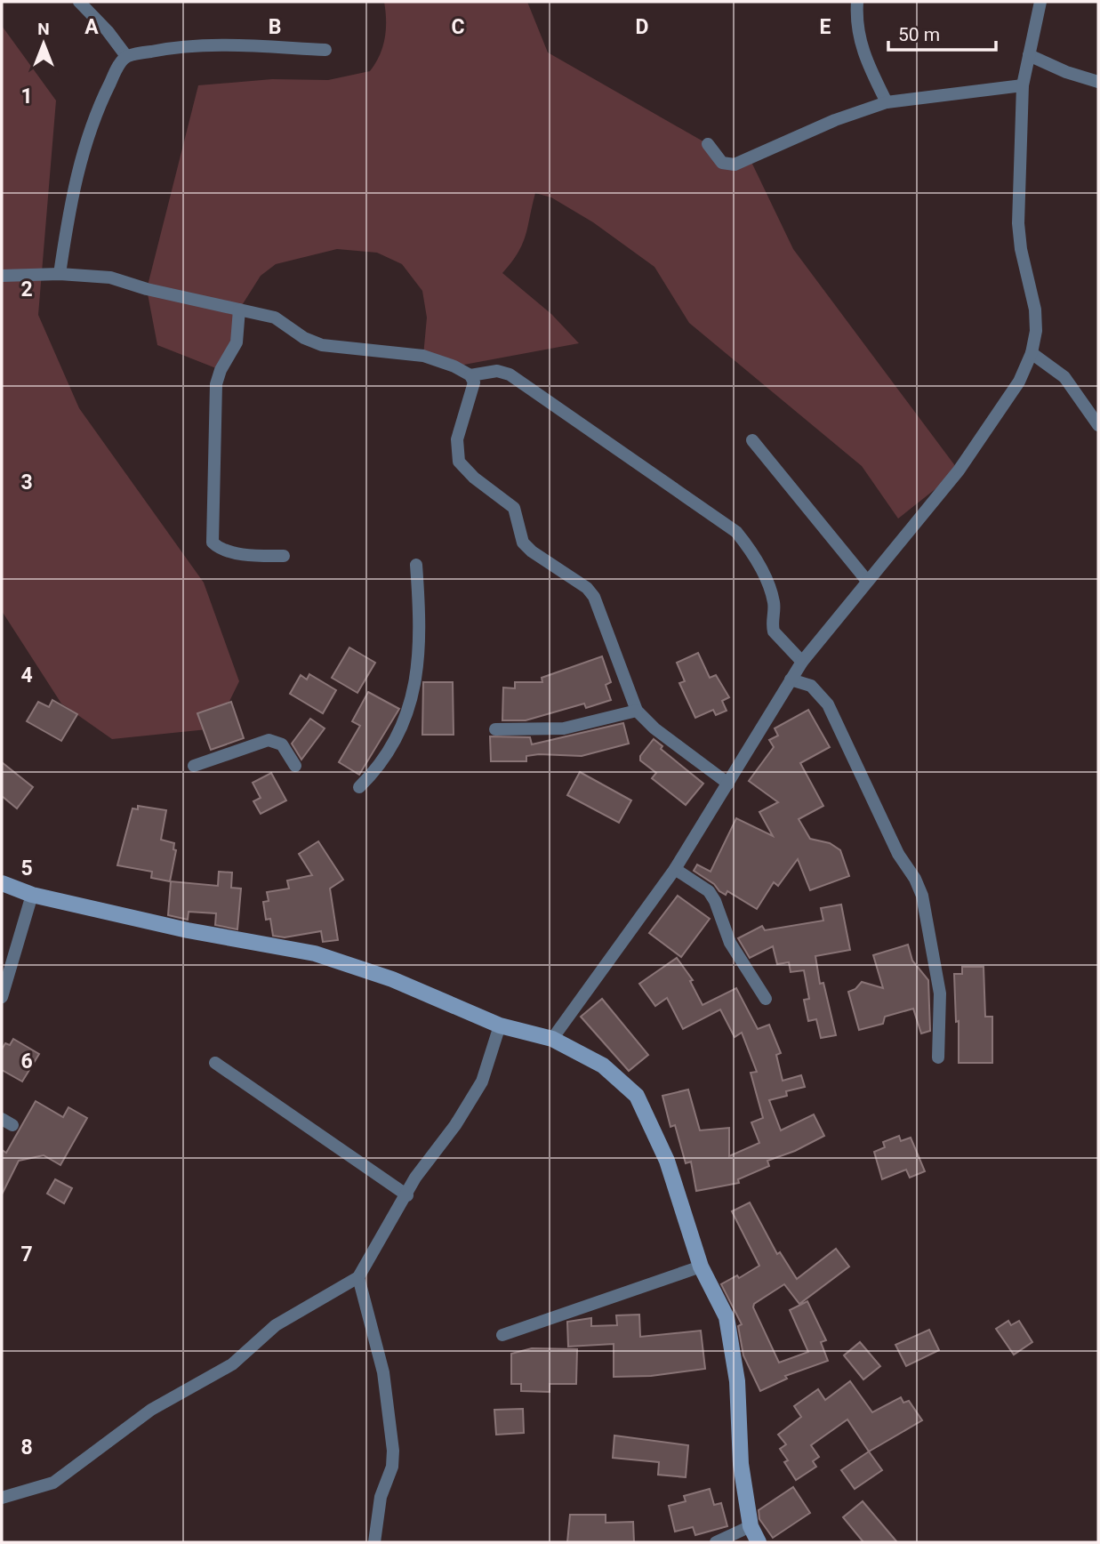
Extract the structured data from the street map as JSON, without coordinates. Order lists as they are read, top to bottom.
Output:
{
  "scale_bar": "50 m",
  "north": "top",
  "grid": {
    "columns": [
      "A",
      "B",
      "C",
      "D",
      "E"
    ],
    "rows": [
      "1",
      "2",
      "3",
      "4",
      "5",
      "6",
      "7",
      "8"
    ]
  }
}
